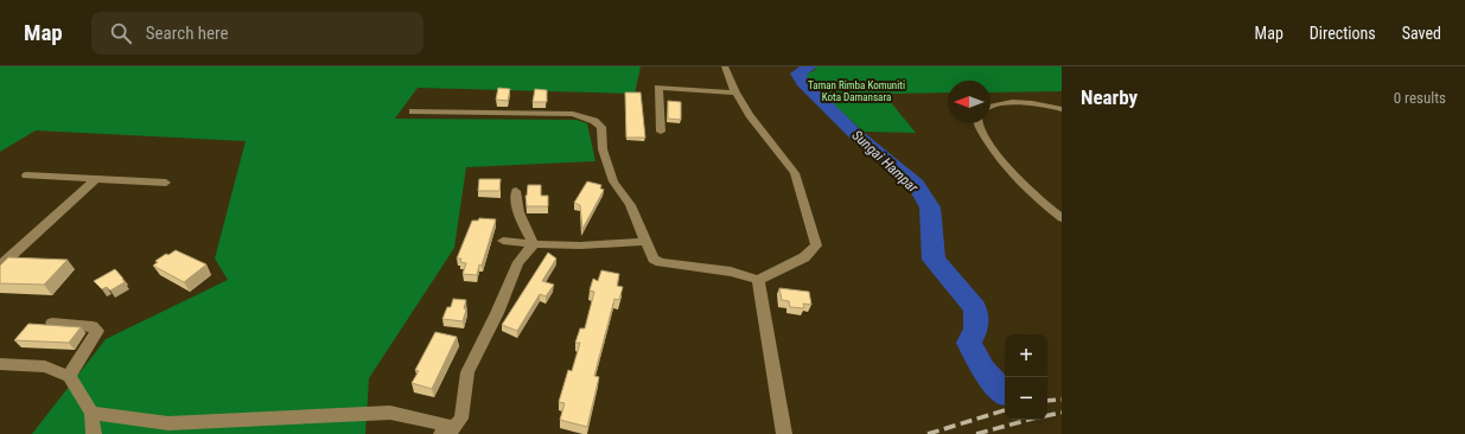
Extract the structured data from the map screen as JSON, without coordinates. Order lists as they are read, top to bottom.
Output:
{
  "water": ["Sungai Hampar"],
  "parks": ["Taman Rimba Komuniti Kota Damansara"],
  "north": "left",
  "page": {
    "header": "Map",
    "search": "Search here",
    "nav": ["Map", "Directions", "Saved"],
    "heading": ["Nearby", "0 results"],
    "map_buttons": ["+", "−"]
  }
}
